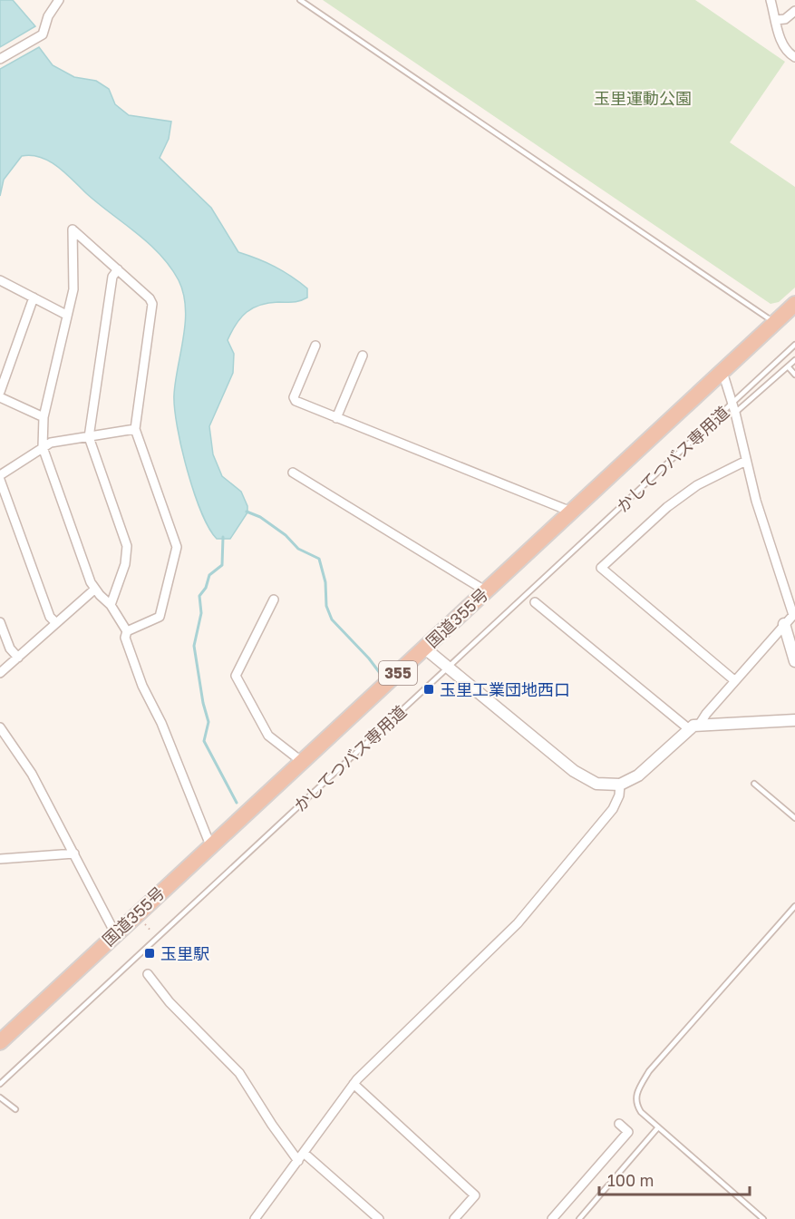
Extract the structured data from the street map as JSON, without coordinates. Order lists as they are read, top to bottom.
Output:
{
  "streets": {
    "highway": ["国道355号", "355"],
    "lane": ["かしてつバス専用道"]
  },
  "parks": ["玉里運動公園"],
  "places": {
    "transit": ["玉里工業団地西口", "玉里駅"]
  },
  "scale_bar": "100 m"
}
